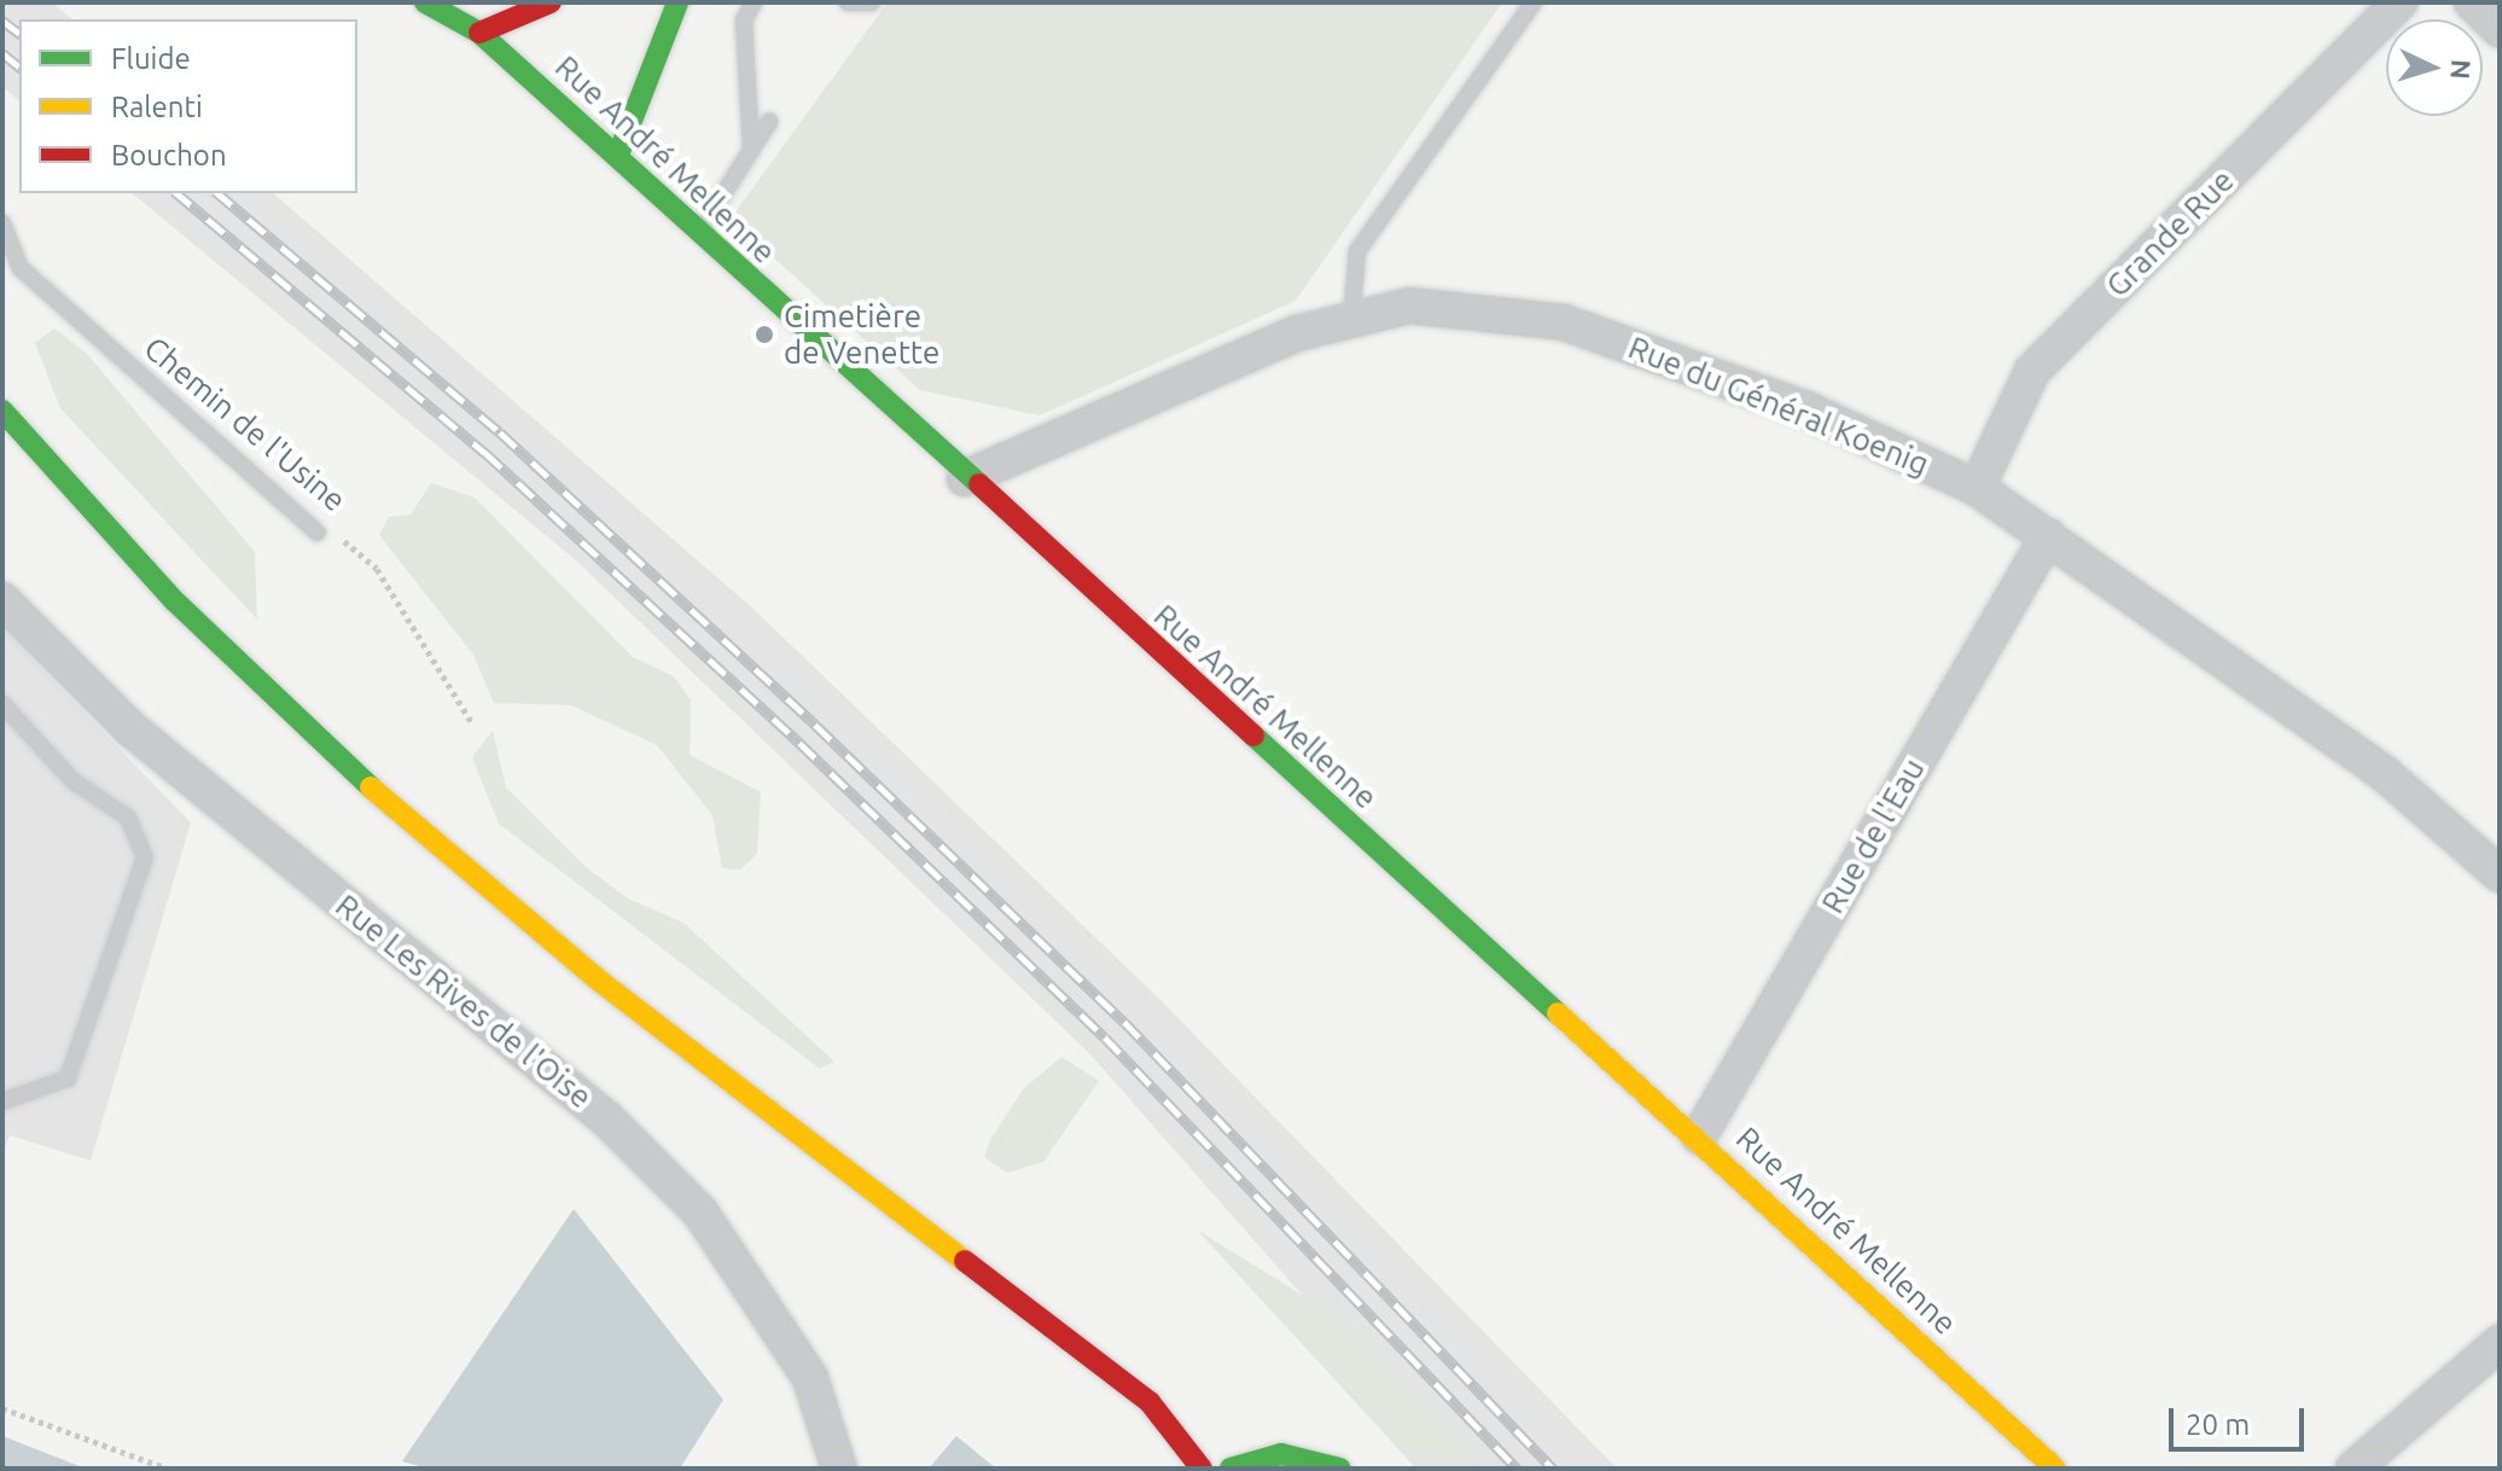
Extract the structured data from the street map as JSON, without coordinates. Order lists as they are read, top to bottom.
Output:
{
  "streets": {
    "street": [
      "Rue André Mellenne",
      "Grande Rue",
      "Rue du Général Koenig",
      "Rue de l'Eau",
      "Rue Les Rives de l'Oise"
    ],
    "lane": ["Chemin de l'Usine"]
  },
  "crossings": [
    ["Rue André Mellenne", "Rue du Général Koenig"],
    ["Rue André Mellenne", "Rue de l'Eau"],
    ["Grande Rue", "Rue du Général Koenig"],
    ["Rue du Général Koenig", "Rue de l'Eau"]
  ],
  "places": ["Cimetière de Venette"],
  "legend": ["Fluide", "Ralenti", "Bouchon"],
  "scale_bar": "20 m",
  "north": "right"
}
